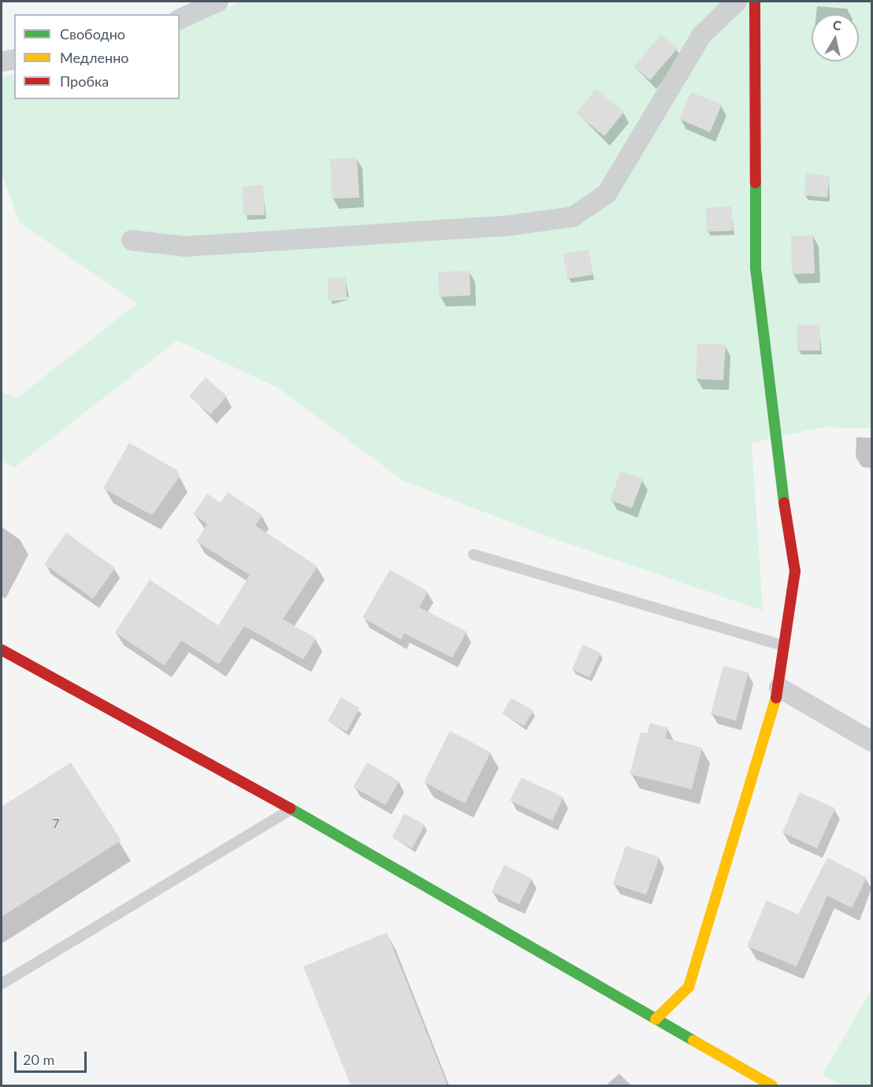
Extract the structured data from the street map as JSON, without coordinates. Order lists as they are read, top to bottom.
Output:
{
  "house_numbers": ["7"],
  "legend": ["Свободно", "Медленно", "Пробка"],
  "scale_bar": "20 m",
  "north": "top"
}
